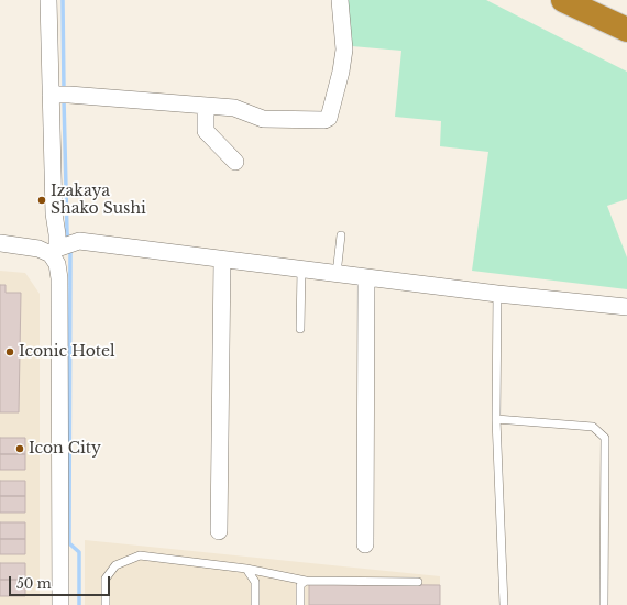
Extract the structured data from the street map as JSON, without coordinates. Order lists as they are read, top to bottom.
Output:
{
  "places": ["Izakaya Shako Sushi", "Iconic Hotel", "Icon City"],
  "scale_bar": "50 m"
}
